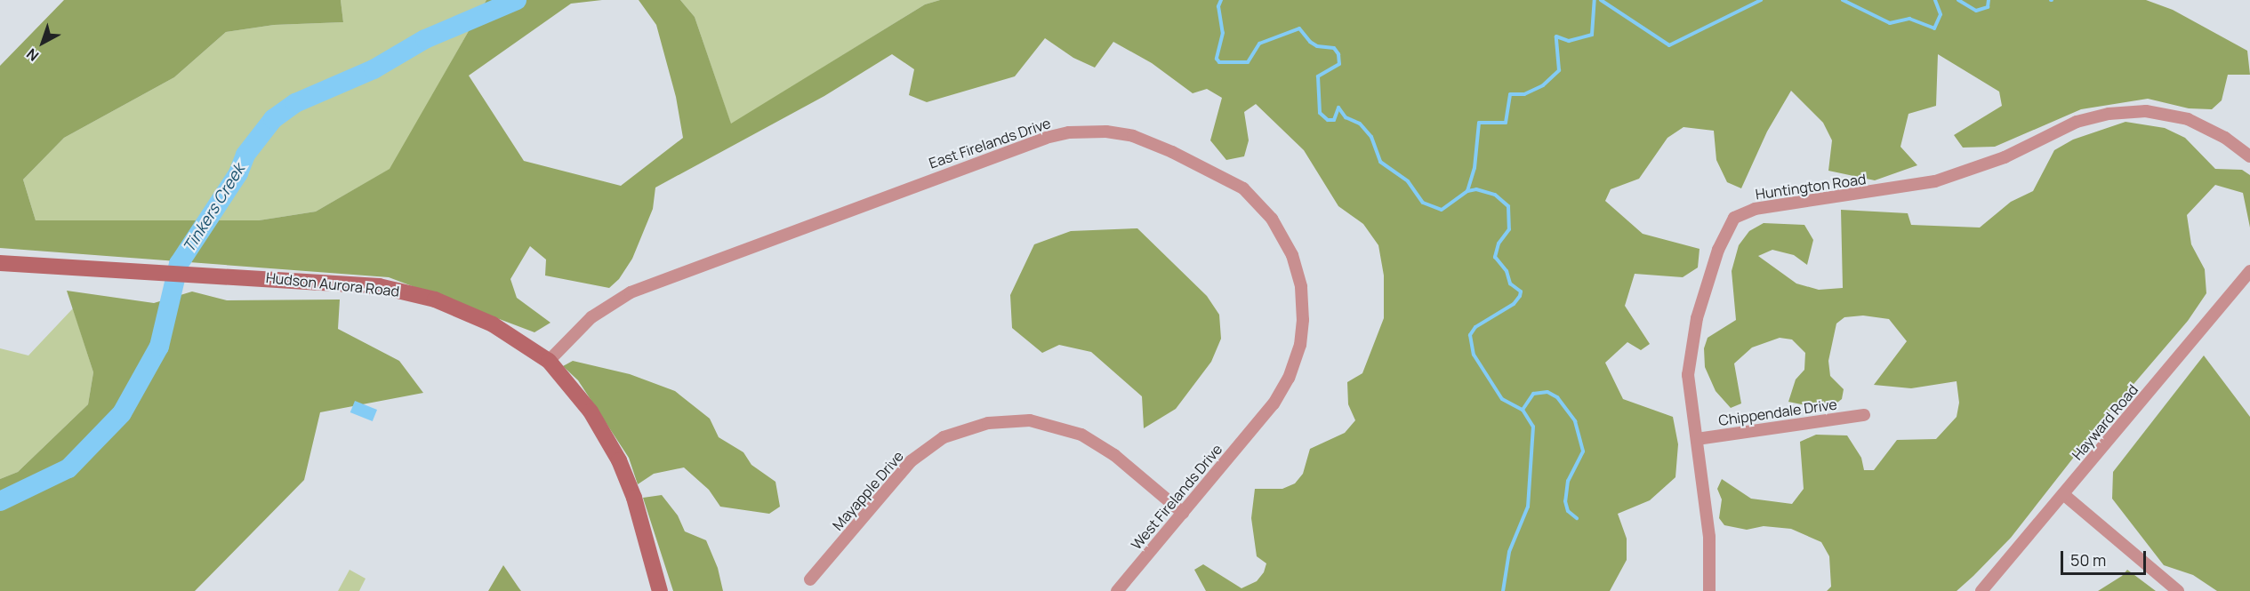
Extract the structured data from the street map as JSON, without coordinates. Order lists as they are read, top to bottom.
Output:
{
  "streets": {
    "street": [
      "East Firelands Drive",
      "Huntington Road",
      "Hudson Aurora Road",
      "Chippendale Drive",
      "Hayward Road",
      "Mayapple Drive",
      "West Firelands Drive"
    ]
  },
  "crossings": [
    ["East Firelands Drive", "Hudson Aurora Road"],
    ["East Firelands Drive", "West Firelands Drive"],
    ["Huntington Road", "Chippendale Drive"],
    ["Mayapple Drive", "West Firelands Drive"]
  ],
  "water": ["Tinkers Creek"],
  "scale_bar": "50 m",
  "north": "bottom left"
}
